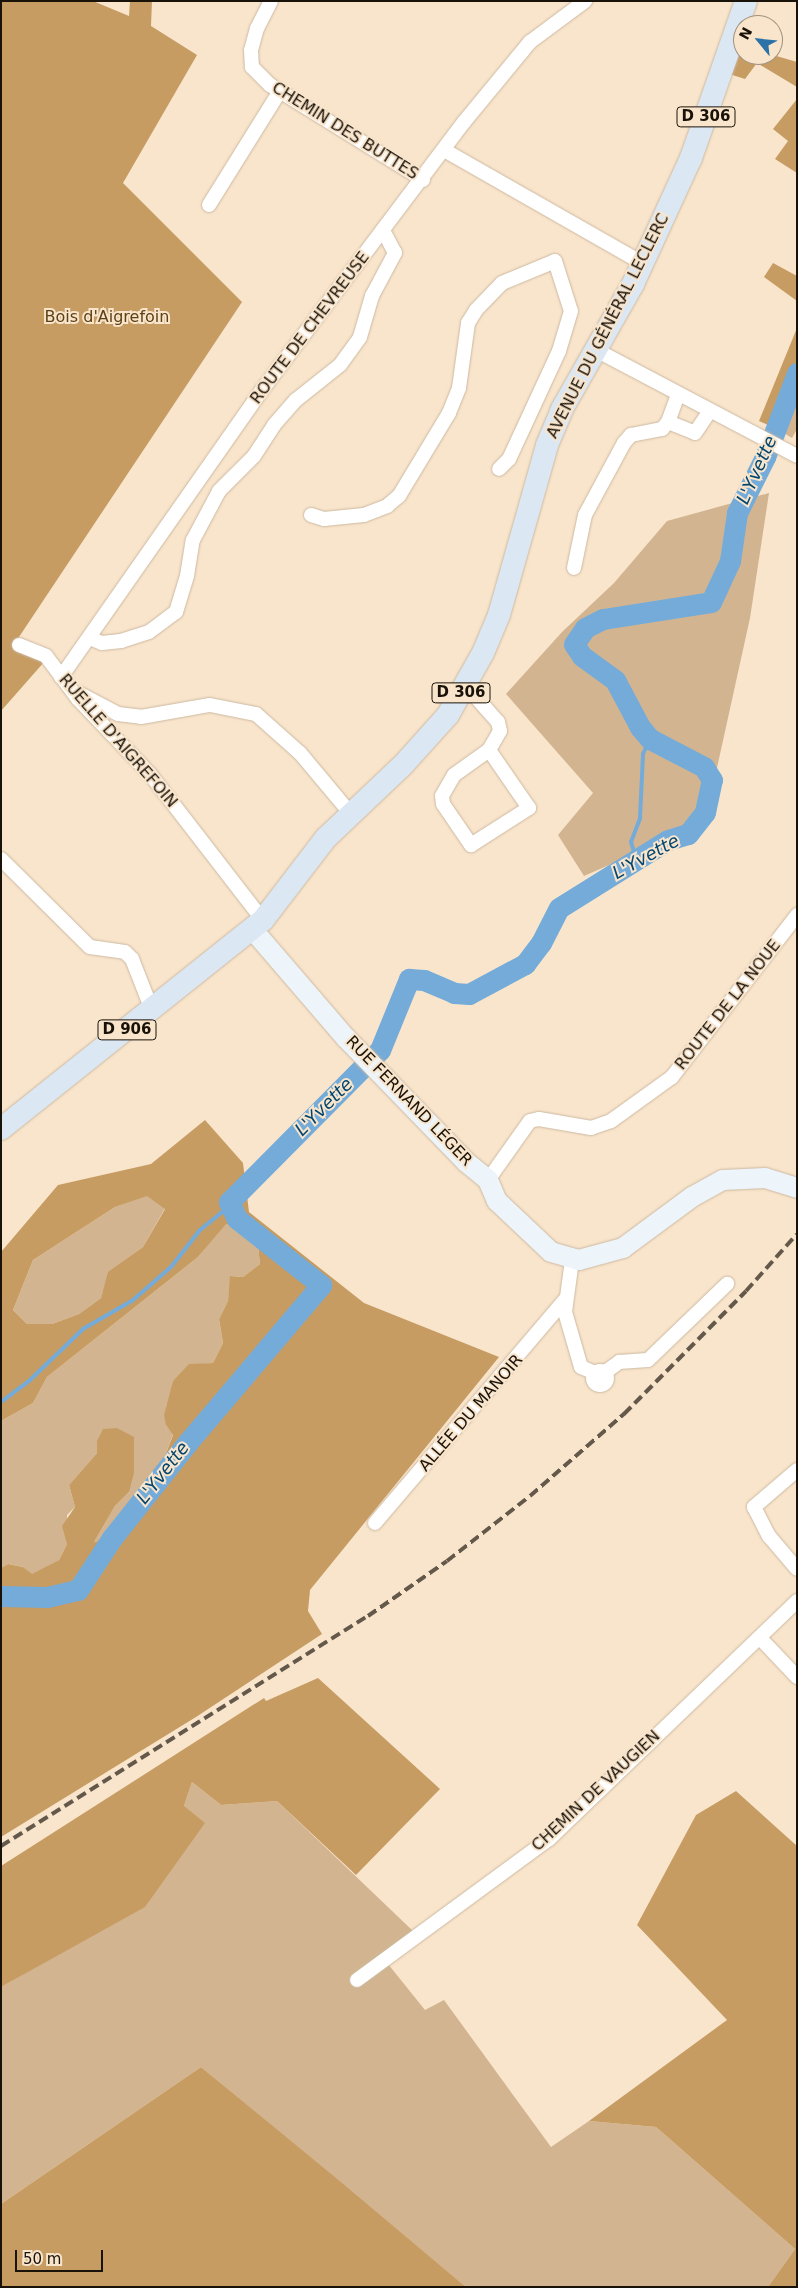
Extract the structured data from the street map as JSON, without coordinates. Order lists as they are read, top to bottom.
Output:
{
  "streets": {
    "main road": ["D 306", "AVENUE DU GÉNÉRAL LECLERC", "D 906"],
    "street": [
      "CHEMIN DES BUTTES",
      "ROUTE DE CHEVREUSE",
      "RUELLE D'AIGREFOIN",
      "ROUTE DE LA NOUE",
      "RUE FERNAND LÉGER",
      "ALLÉE DU MANOIR",
      "CHEMIN DE VAUGIEN"
    ]
  },
  "crossings": [
    ["CHEMIN DES BUTTES", "ROUTE DE CHEVREUSE"],
    ["AVENUE DU GÉNÉRAL LECLERC", "RUELLE D'AIGREFOIN"],
    ["AVENUE DU GÉNÉRAL LECLERC", "D 906"],
    ["AVENUE DU GÉNÉRAL LECLERC", "RUE FERNAND LÉGER"],
    ["ROUTE DE CHEVREUSE", "RUELLE D'AIGREFOIN"],
    ["RUELLE D'AIGREFOIN", "D 906"],
    ["RUELLE D'AIGREFOIN", "RUE FERNAND LÉGER"],
    ["ROUTE DE LA NOUE", "RUE FERNAND LÉGER"],
    ["D 906", "RUE FERNAND LÉGER"]
  ],
  "water": ["L'Yvette"],
  "parks": ["Bois d'Aigrefoin"],
  "scale_bar": "50 m",
  "north": "top left"
}
